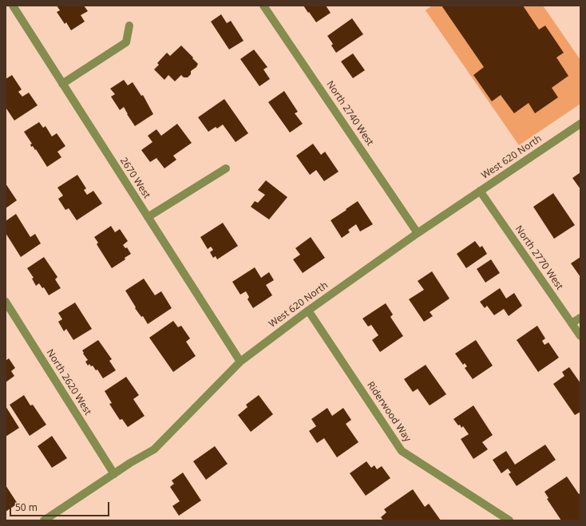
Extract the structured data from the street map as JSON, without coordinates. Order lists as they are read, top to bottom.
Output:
{
  "streets": {
    "street": [
      "North 2740 West",
      "West 620 North",
      "2670 West",
      "North 2770 West",
      "North 2620 West",
      "Riderwood Way"
    ]
  },
  "crossings": [
    ["North 2740 West", "West 620 North"],
    ["West 620 North", "2670 West"],
    ["West 620 North", "North 2770 West"],
    ["West 620 North", "North 2620 West"],
    ["West 620 North", "Riderwood Way"]
  ],
  "scale_bar": "50 m"
}
